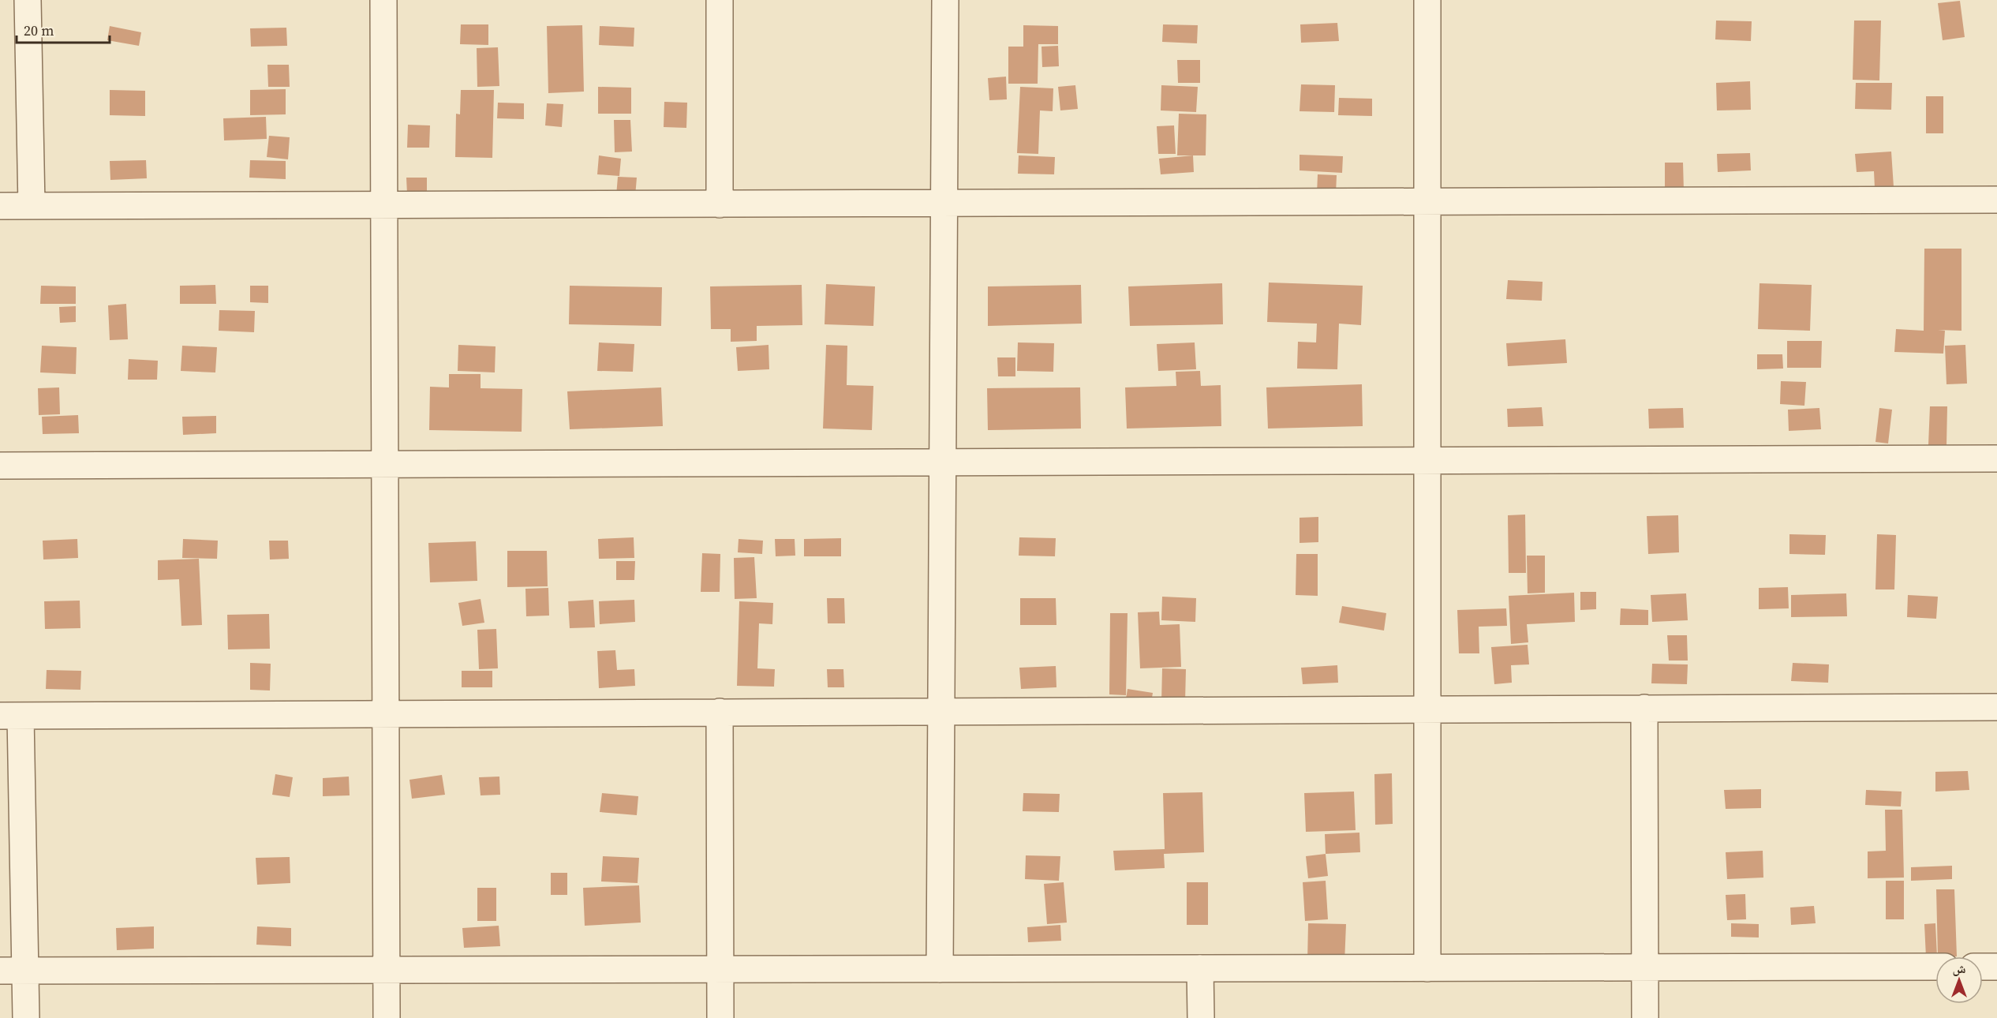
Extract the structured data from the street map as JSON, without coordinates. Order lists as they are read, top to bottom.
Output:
{
  "scale_bar": "20 m",
  "north": "top"
}
